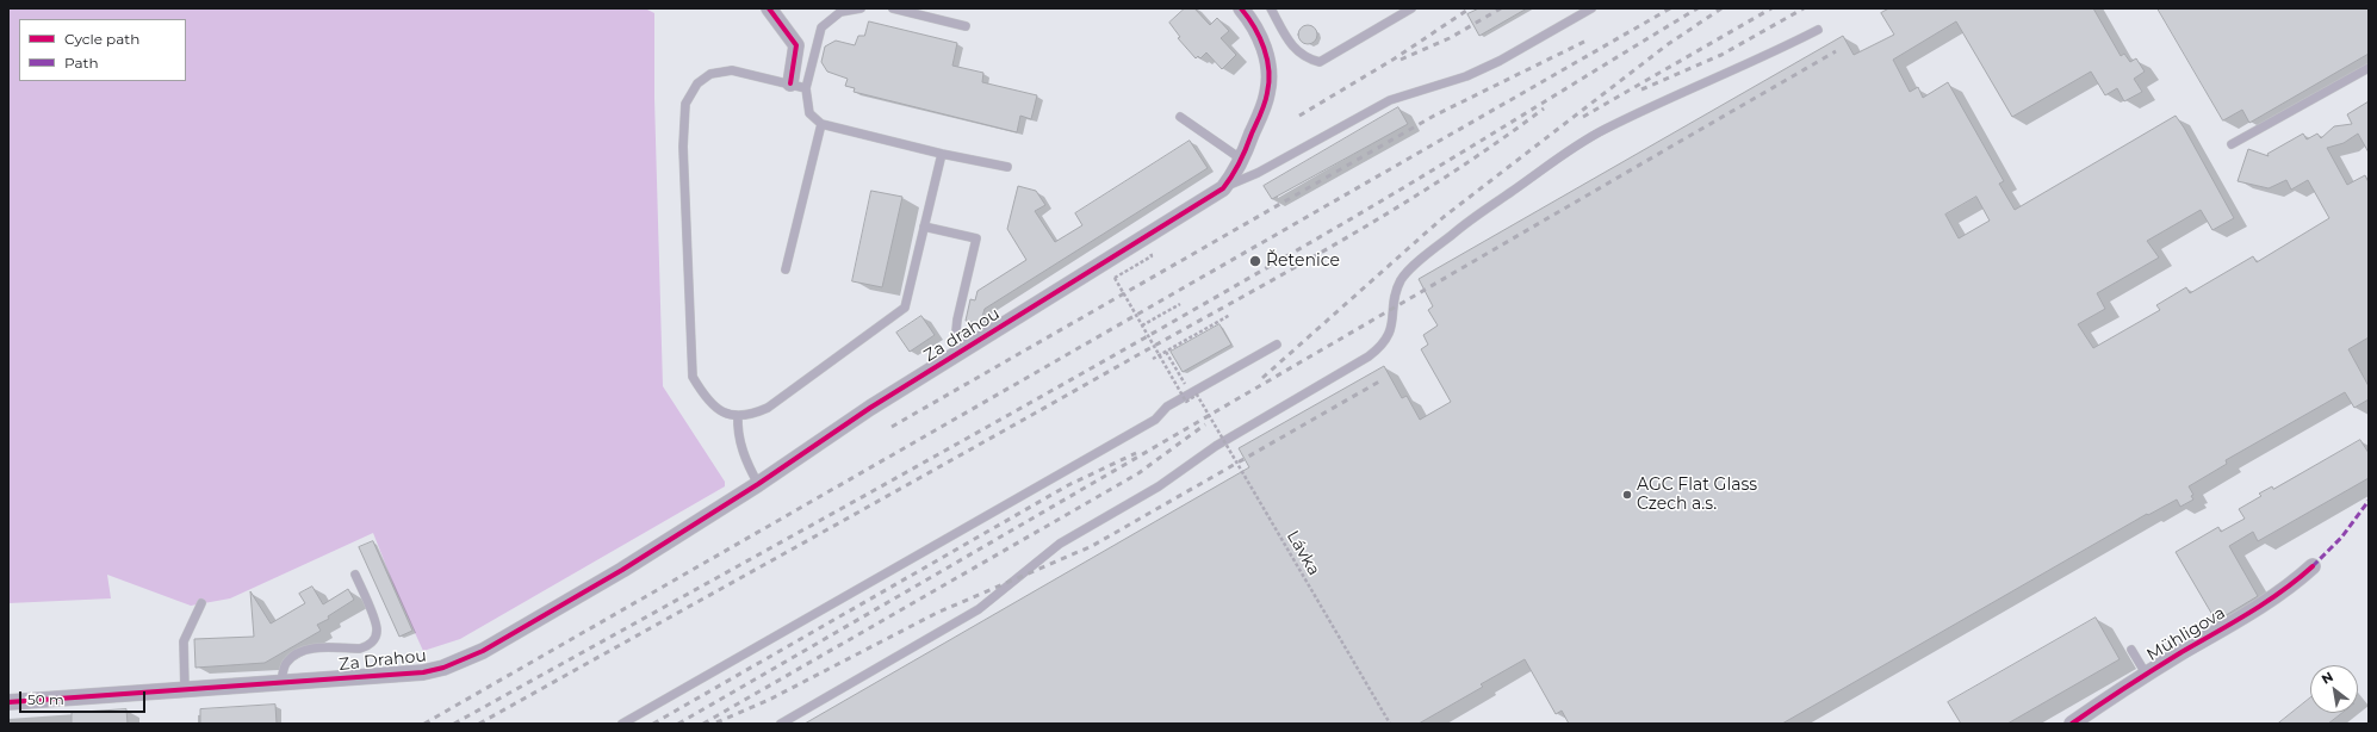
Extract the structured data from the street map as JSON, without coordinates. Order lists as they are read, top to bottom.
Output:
{
  "streets": {
    "street": ["Za drahou", "Mühligova", "Za Drahou"],
    "path": ["Lávka"]
  },
  "crossings": [
    ["Za drahou", "Za Drahou"]
  ],
  "places": ["Řetenice", "AGC Flat Glass Czech a.s."],
  "legend": ["Cycle path", "Path"],
  "scale_bar": "50 m",
  "north": "top left"
}
